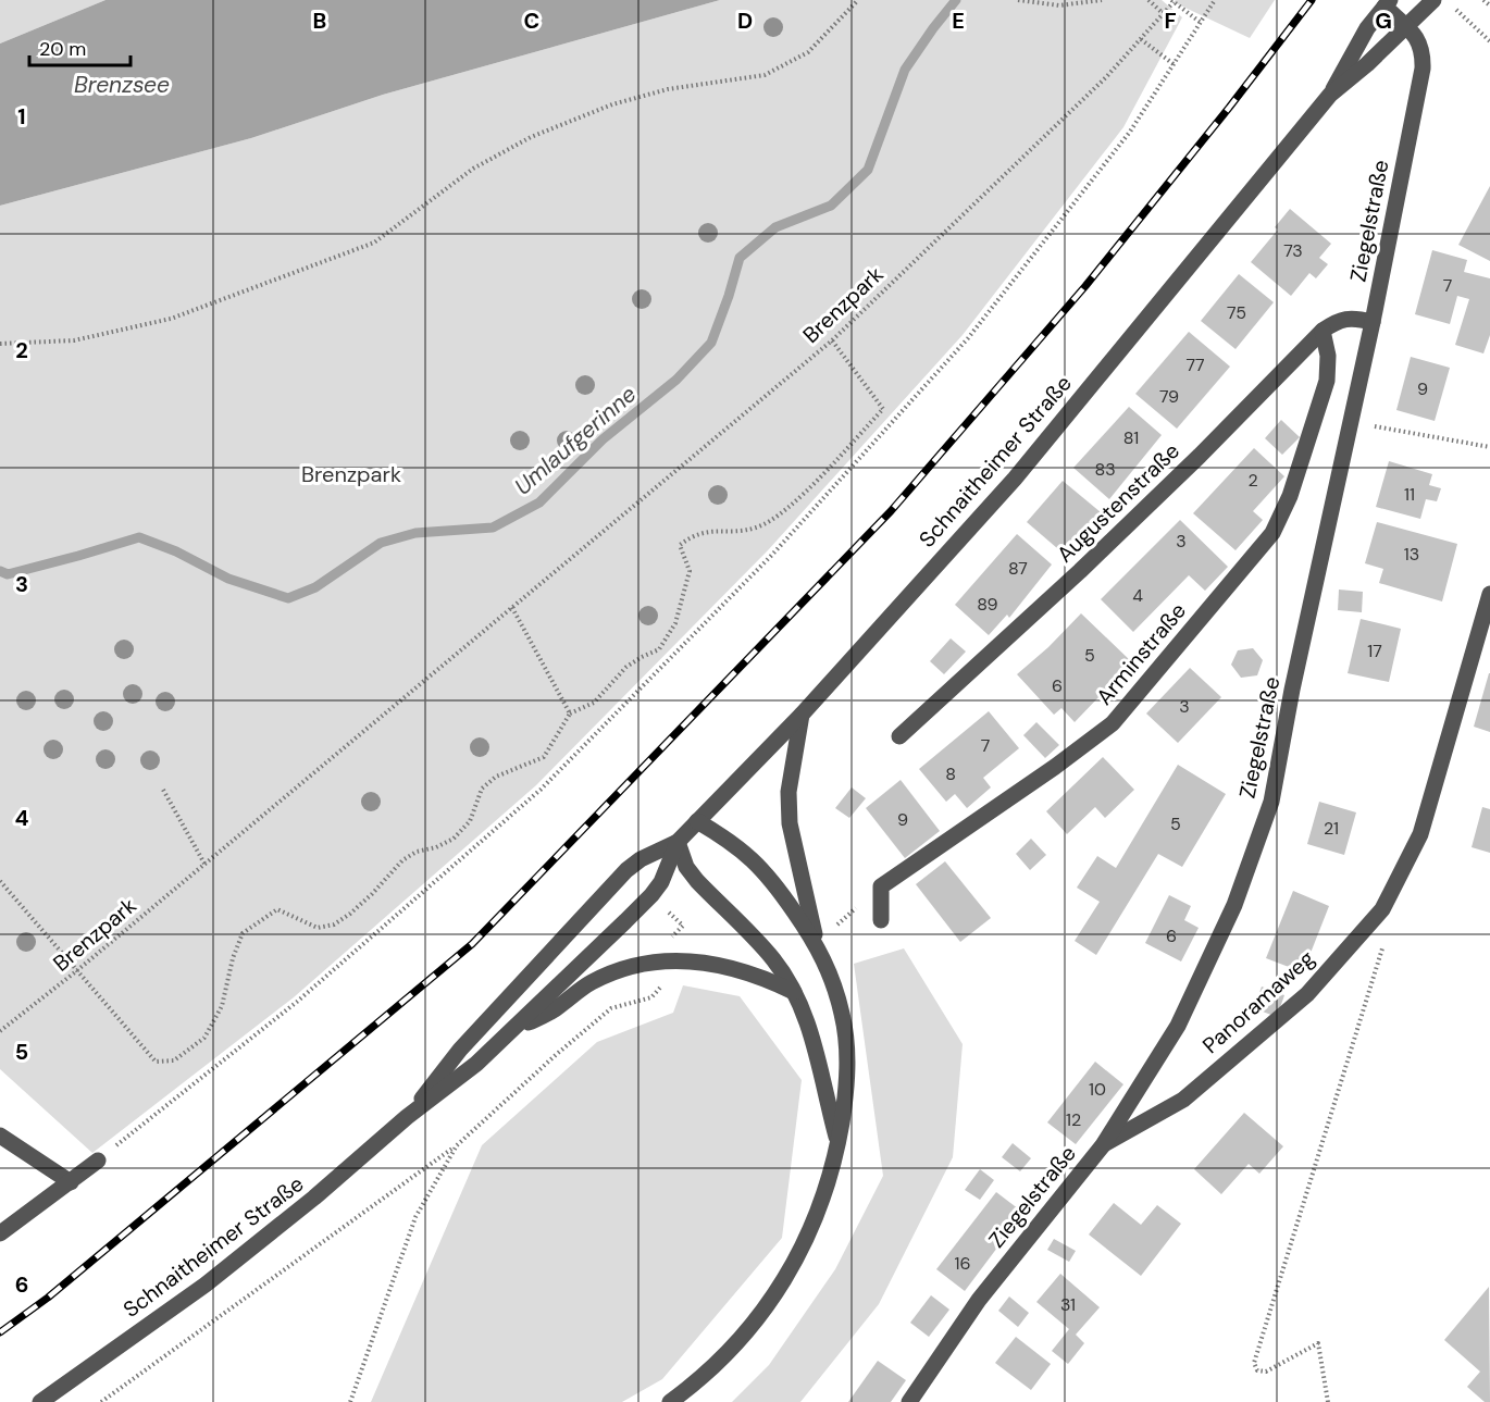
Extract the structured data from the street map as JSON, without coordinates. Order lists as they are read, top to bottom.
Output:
{
  "streets": {
    "street": [
      "Ziegelstraße",
      "Schnaitheimer Straße",
      "Augustenstraße",
      "Arminstraße",
      "Panoramaweg"
    ],
    "path": ["Brenzpark"]
  },
  "crossings": [
    ["Ziegelstraße", "Schnaitheimer Straße"],
    ["Ziegelstraße", "Augustenstraße"],
    ["Ziegelstraße", "Panoramaweg"],
    ["Augustenstraße", "Arminstraße"]
  ],
  "water": ["Brenzsee", "Umlaufgerinne"],
  "parks": ["Brenzpark"],
  "house_numbers": [
    "73",
    "7",
    "75",
    "77",
    "9",
    "79",
    "81",
    "83",
    "2",
    "11",
    "3",
    "13",
    "87",
    "4",
    "89",
    "17",
    "5",
    "6",
    "3",
    "7",
    "8",
    "9",
    "5",
    "21",
    "6",
    "10",
    "12",
    "16",
    "31"
  ],
  "scale_bar": "20 m",
  "grid": {
    "columns": [
      "B",
      "C",
      "D",
      "E",
      "F",
      "G"
    ],
    "rows": [
      "1",
      "2",
      "3",
      "4",
      "5",
      "6"
    ]
  }
}
